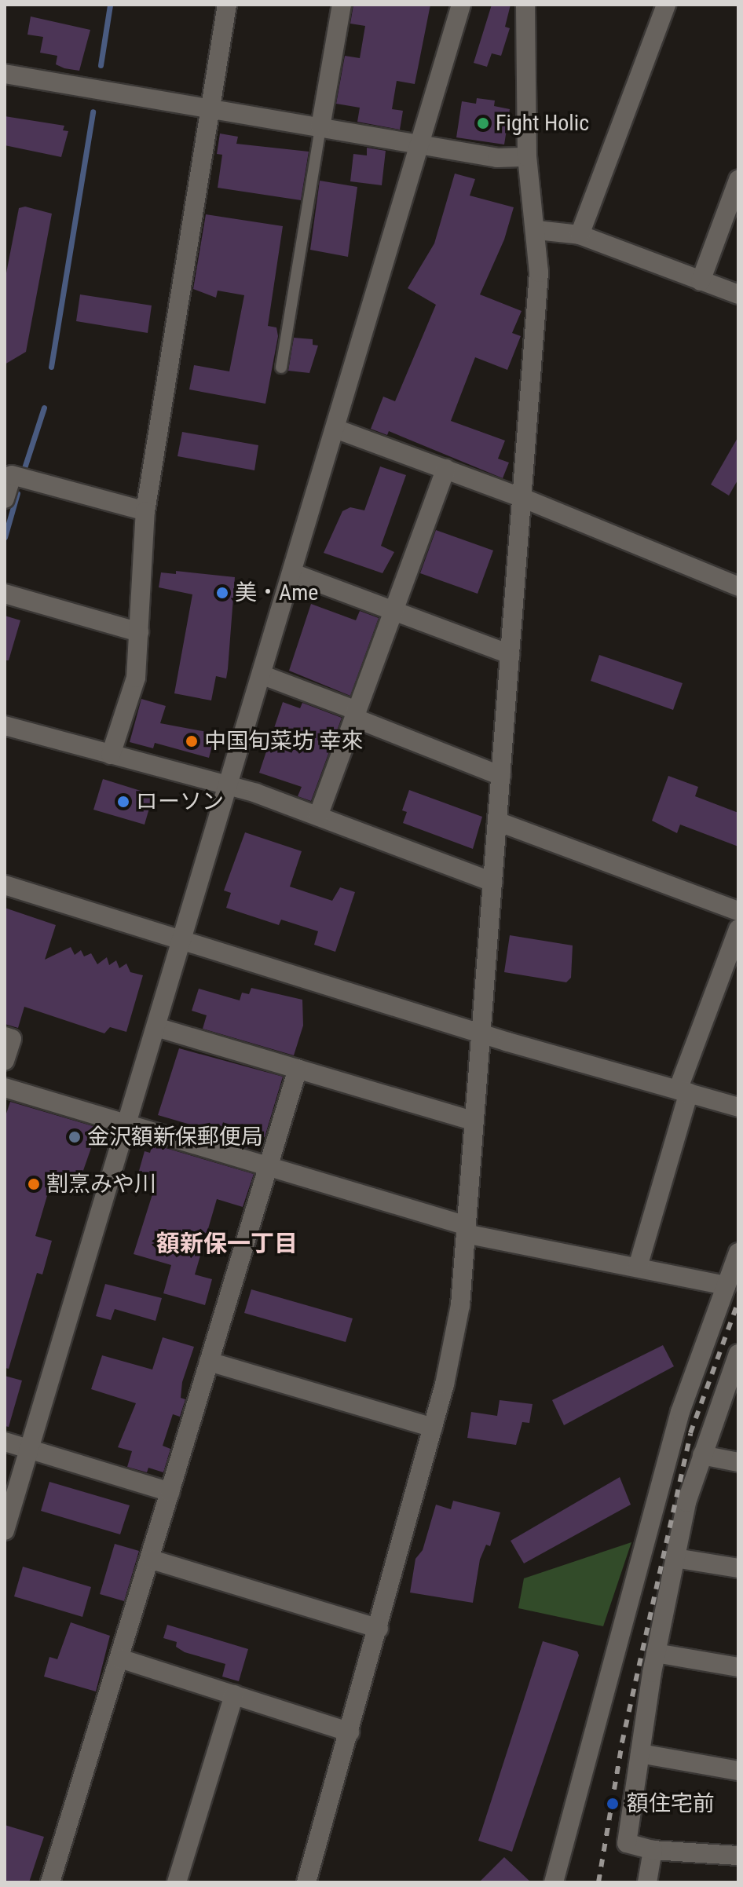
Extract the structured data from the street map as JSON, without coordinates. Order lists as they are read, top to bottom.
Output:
{
  "districts": ["額新保一丁目"],
  "places": [
    "Fight Holic",
    "美・Ame",
    "中国旬菜坊 幸來",
    "ローソン",
    "金沢額新保郵便局",
    "割烹みや川",
    "額住宅前"
  ]
}
